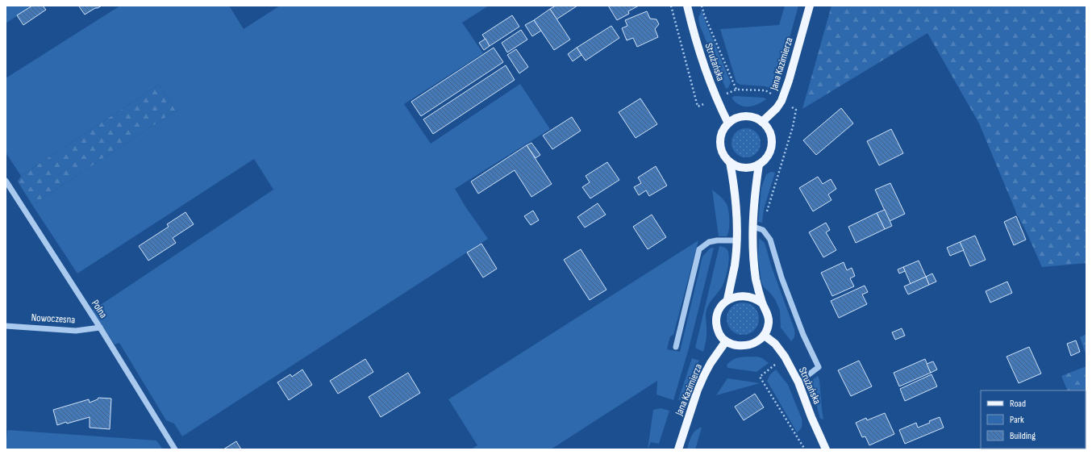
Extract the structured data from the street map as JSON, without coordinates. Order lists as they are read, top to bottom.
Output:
{
  "streets": {
    "main road": ["Strużańska", "Jana Kazimierza"],
    "street": ["Polna", "Nowoczesna"]
  },
  "crossings": [
    ["Strużańska", "Jana Kazimierza"],
    ["Polna", "Nowoczesna"]
  ],
  "legend": ["Road", "Park", "Building"]
}
